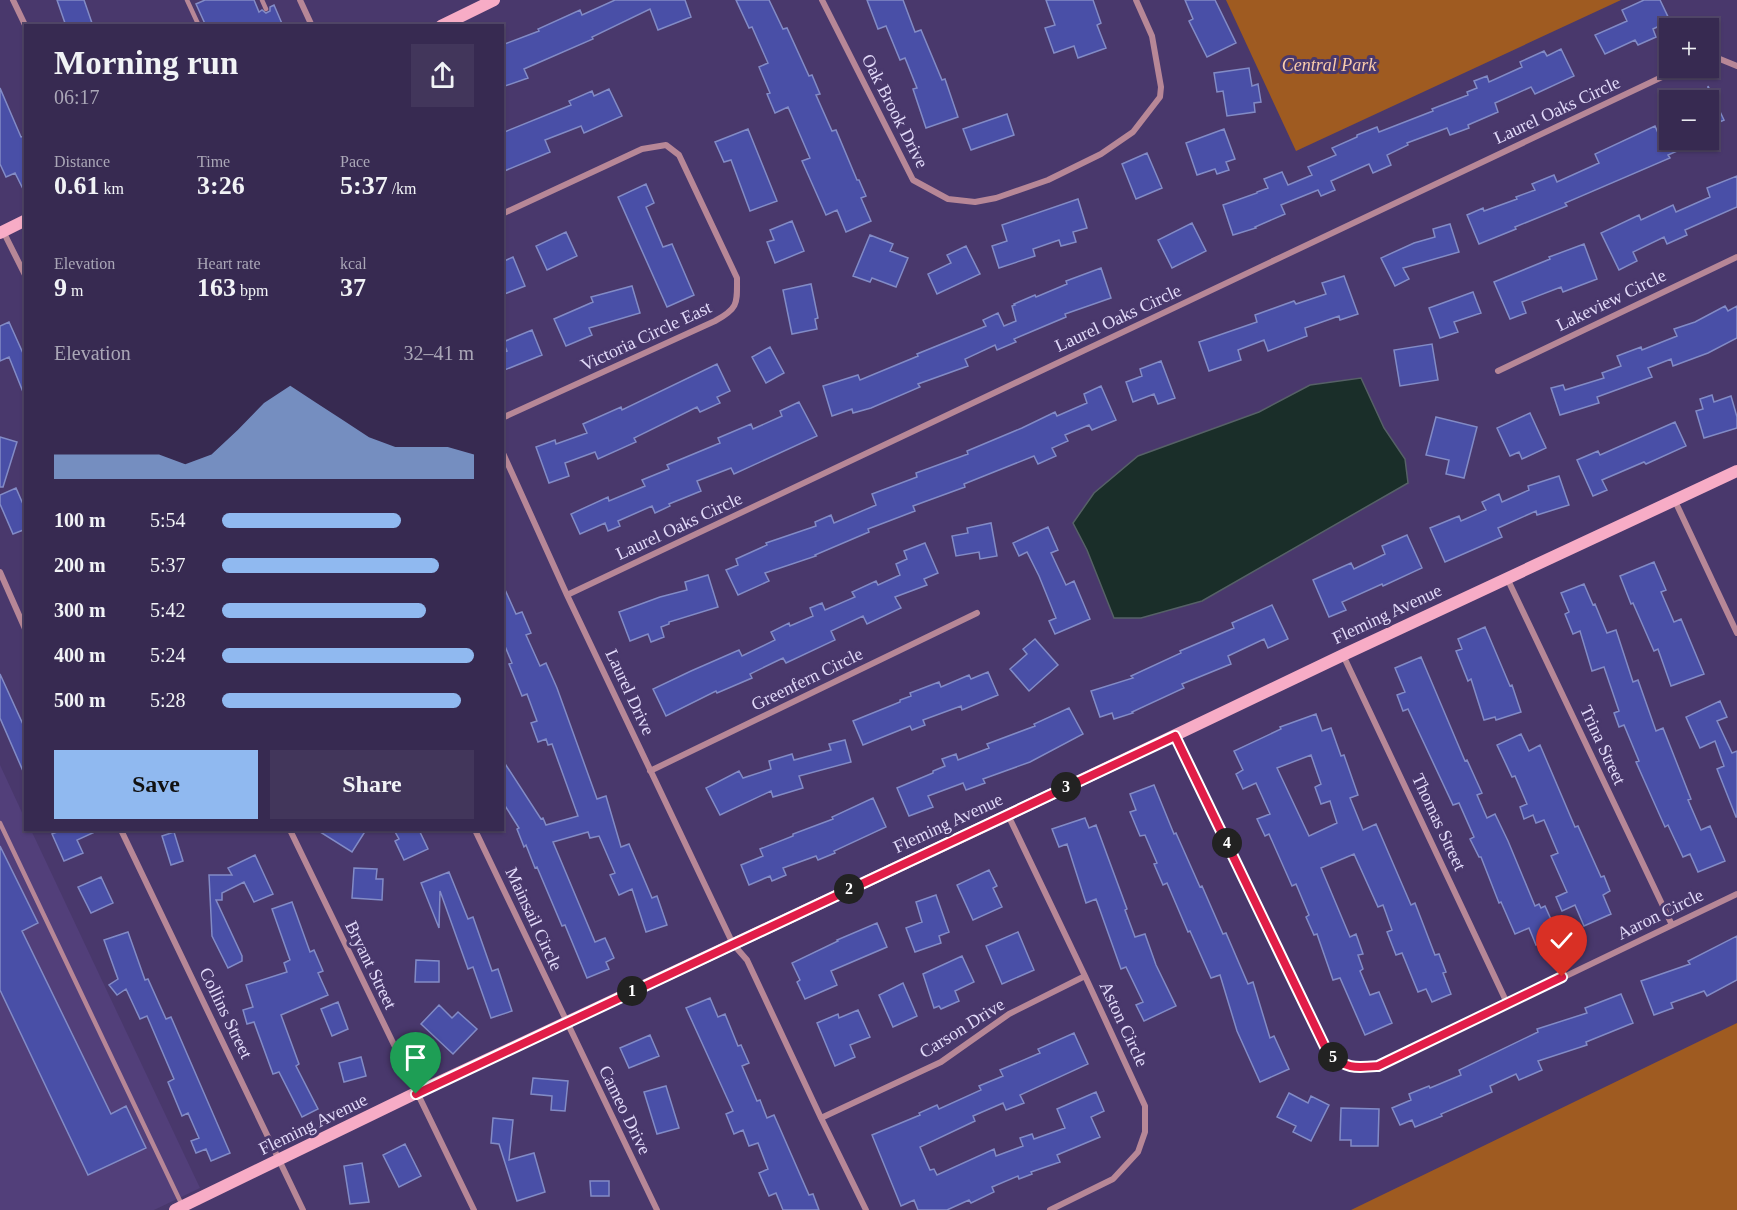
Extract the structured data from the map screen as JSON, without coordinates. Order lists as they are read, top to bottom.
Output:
{
  "streets": {
    "street": [
      "Laurel Oaks Circle",
      "Oak Brook Drive",
      "Lakeview Circle",
      "Victoria Circle East",
      "Fleming Avenue",
      "Greenfern Circle",
      "Laurel Drive",
      "Trina Street",
      "Thomas Street",
      "Aaron Circle",
      "Mainsail Circle",
      "Bryant Street",
      "Collins Street",
      "Aston Circle",
      "Carson Drive",
      "Cameo Drive"
    ]
  },
  "crossings": [
    ["Laurel Oaks Circle", "Laurel Drive"],
    ["Fleming Avenue", "Laurel Drive"],
    ["Fleming Avenue", "Trina Street"],
    ["Fleming Avenue", "Thomas Street"],
    ["Fleming Avenue", "Aaron Circle"],
    ["Fleming Avenue", "Mainsail Circle"],
    ["Fleming Avenue", "Bryant Street"],
    ["Fleming Avenue", "Collins Street"],
    ["Fleming Avenue", "Aston Circle"],
    ["Fleming Avenue", "Cameo Drive"],
    ["Greenfern Circle", "Laurel Drive"],
    ["Trina Street", "Aaron Circle"],
    ["Thomas Street", "Aaron Circle"],
    ["Mainsail Circle", "Cameo Drive"],
    ["Aston Circle", "Carson Drive"]
  ],
  "parks": ["Central Park"],
  "page": {
    "map_buttons": ["+", "−"],
    "heading": ["Morning run", "06:17"],
    "stats": [
      ["Distance", "0.61 km"],
      ["Time", "3:26"],
      ["Pace", "5:37 /km"],
      ["Elevation", "9 m"],
      ["Heart rate", "163 bpm"],
      ["kcal", "37"]
    ],
    "chart": ["Elevation", "32–41 m"],
    "list": [
      {
        "name": "100 m",
        "note": "5:54"
      },
      {
        "name": "200 m",
        "note": "5:37"
      },
      {
        "name": "300 m",
        "note": "5:42"
      },
      {
        "name": "400 m",
        "note": "5:24"
      },
      {
        "name": "500 m",
        "note": "5:28"
      }
    ],
    "buttons": ["Save", "Share"],
    "pins": [
      "3",
      "4",
      "2",
      "1",
      "5"
    ]
  }
}
